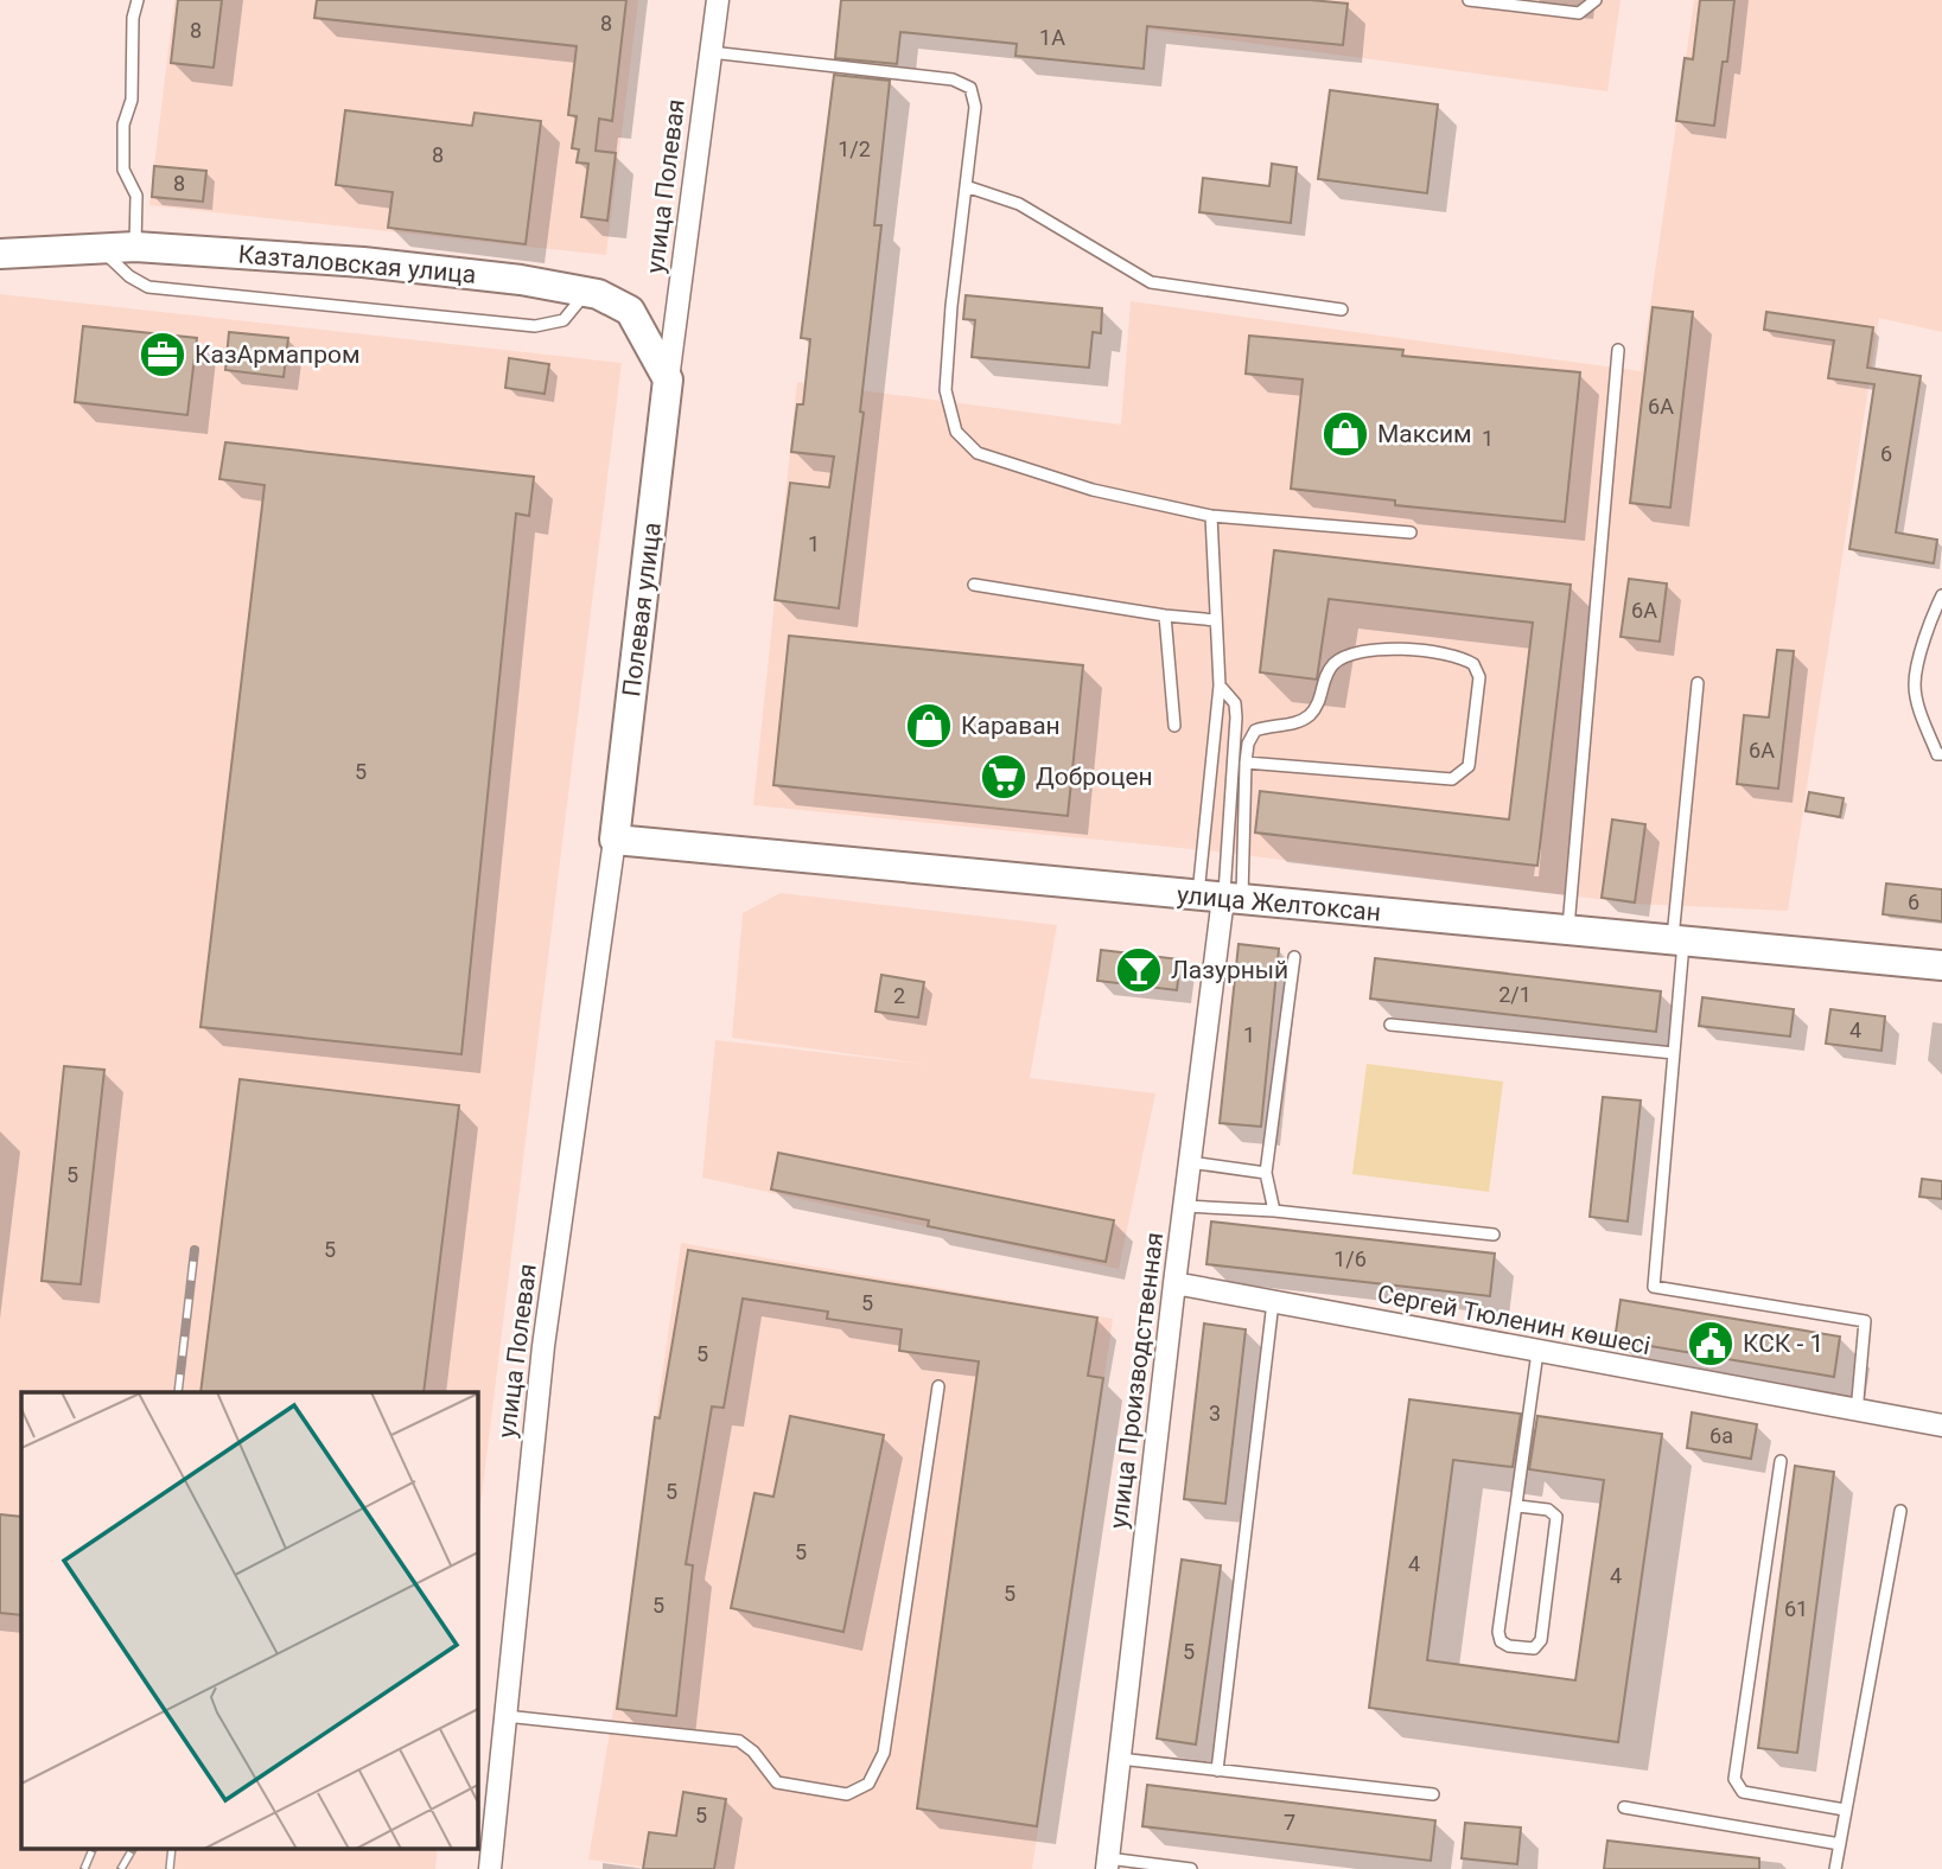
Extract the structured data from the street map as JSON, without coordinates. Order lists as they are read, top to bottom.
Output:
{
  "streets": {
    "street": [
      "улица Полевая",
      "Казталовская улица",
      "Полевая улица",
      "улица Желтоксан",
      "Сергей Тюленин көшесі",
      "улица Производственная"
    ]
  },
  "crossings": [
    ["улица Полевая", "Казталовская улица"],
    ["улица Полевая", "Полевая улица"],
    ["улица Полевая", "улица Желтоксан"],
    ["Казталовская улица", "Полевая улица"],
    ["Полевая улица", "улица Желтоксан"],
    ["улица Желтоксан", "улица Производственная"],
    ["Сергей Тюленин көшесі", "улица Производственная"]
  ],
  "places": {
    "office": ["КазАрмапром"],
    "shop": ["Максим", "Караван"],
    "supermarket": ["Доброцен"],
    "bar": ["Лазурный"],
    "public building": ["КСК - 1"]
  },
  "house_numbers": [
    "8",
    "8",
    "1А",
    "1/2",
    "8",
    "8",
    "6А",
    "1",
    "6",
    "1",
    "6А",
    "6А",
    "5",
    "6",
    "2/1",
    "2",
    "4",
    "1",
    "5",
    "5",
    "1/6",
    "5",
    "5",
    "3",
    "6а",
    "5",
    "5",
    "4",
    "4",
    "5",
    "5",
    "61",
    "5",
    "5",
    "7"
  ]
}
